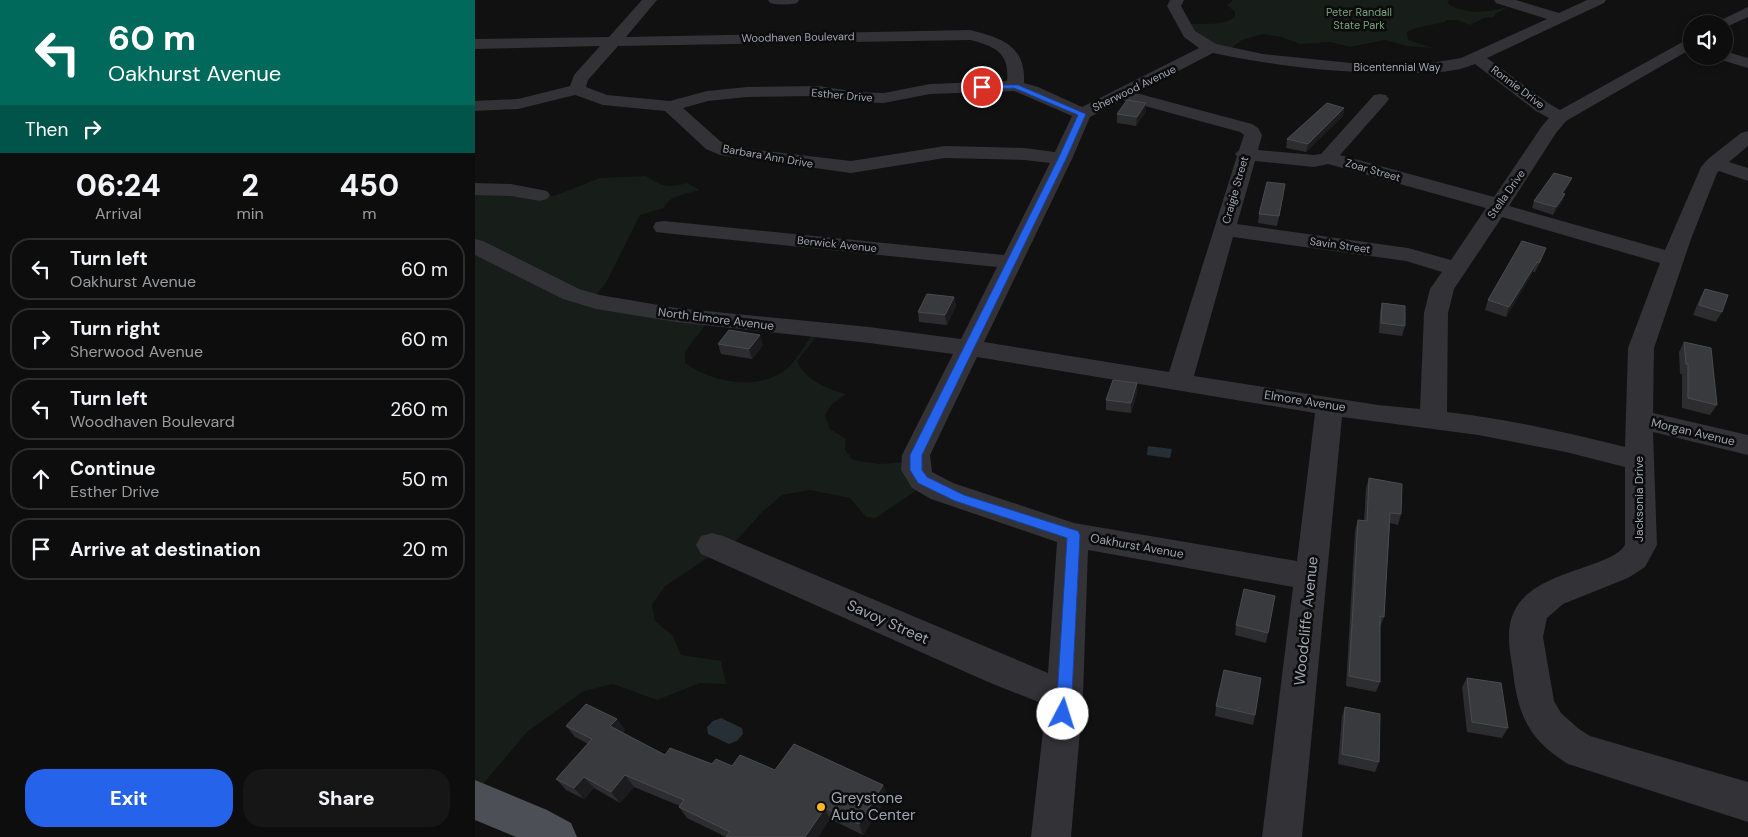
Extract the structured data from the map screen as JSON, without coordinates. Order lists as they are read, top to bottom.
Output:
{
  "streets": {
    "street": [
      "Woodhaven Boulevard",
      "Bicentennial Way",
      "Ronnie Drive",
      "Sherwood Avenue",
      "Esther Drive",
      "Barbara Ann Drive",
      "Zoar Street",
      "Craigie Street",
      "Stella Drive",
      "Berwick Avenue",
      "Savin Street",
      "North Elmore Avenue",
      "Elmore Avenue",
      "Morgan Avenue",
      "Jacksonia Drive",
      "Oakhurst Avenue",
      "Woodcliffe Avenue",
      "Savoy Street"
    ]
  },
  "crossings": [
    ["Woodhaven Boulevard", "Esther Drive"],
    ["Bicentennial Way", "Ronnie Drive"],
    ["Bicentennial Way", "Sherwood Avenue"],
    ["Ronnie Drive", "Stella Drive"],
    ["Sherwood Avenue", "Barbara Ann Drive"],
    ["Sherwood Avenue", "Craigie Street"],
    ["Sherwood Avenue", "Berwick Avenue"],
    ["Sherwood Avenue", "North Elmore Avenue"],
    ["Sherwood Avenue", "Elmore Avenue"],
    ["Sherwood Avenue", "Oakhurst Avenue"],
    ["Esther Drive", "Barbara Ann Drive"],
    ["Zoar Street", "Craigie Street"],
    ["Zoar Street", "Stella Drive"],
    ["Zoar Street", "Jacksonia Drive"],
    ["Craigie Street", "Savin Street"],
    ["Craigie Street", "Elmore Avenue"],
    ["Stella Drive", "Savin Street"],
    ["Stella Drive", "Elmore Avenue"],
    ["North Elmore Avenue", "Elmore Avenue"],
    ["Elmore Avenue", "Jacksonia Drive"],
    ["Elmore Avenue", "Woodcliffe Avenue"],
    ["Morgan Avenue", "Jacksonia Drive"],
    ["Oakhurst Avenue", "Woodcliffe Avenue"]
  ],
  "parks": ["Peter Randall State Park"],
  "places": ["Greystone Auto Center"],
  "page": {
    "turn": ["60 m", "Oakhurst Avenue"],
    "then": "Then",
    "eta": [
      "06:24",
      "Arrival",
      "2",
      "min",
      "450",
      "m"
    ],
    "list": [
      {
        "name": "Turn left",
        "note": "Oakhurst Avenue",
        "value": "60 m"
      },
      {
        "name": "Turn right",
        "note": "Sherwood Avenue",
        "value": "60 m"
      },
      {
        "name": "Turn left",
        "note": "Woodhaven Boulevard",
        "value": "260 m"
      },
      {
        "name": "Continue",
        "note": "Esther Drive",
        "value": "50 m"
      },
      {
        "name": "Arrive at destination",
        "value": "20 m"
      }
    ],
    "buttons": ["Exit", "Share"]
  }
}
